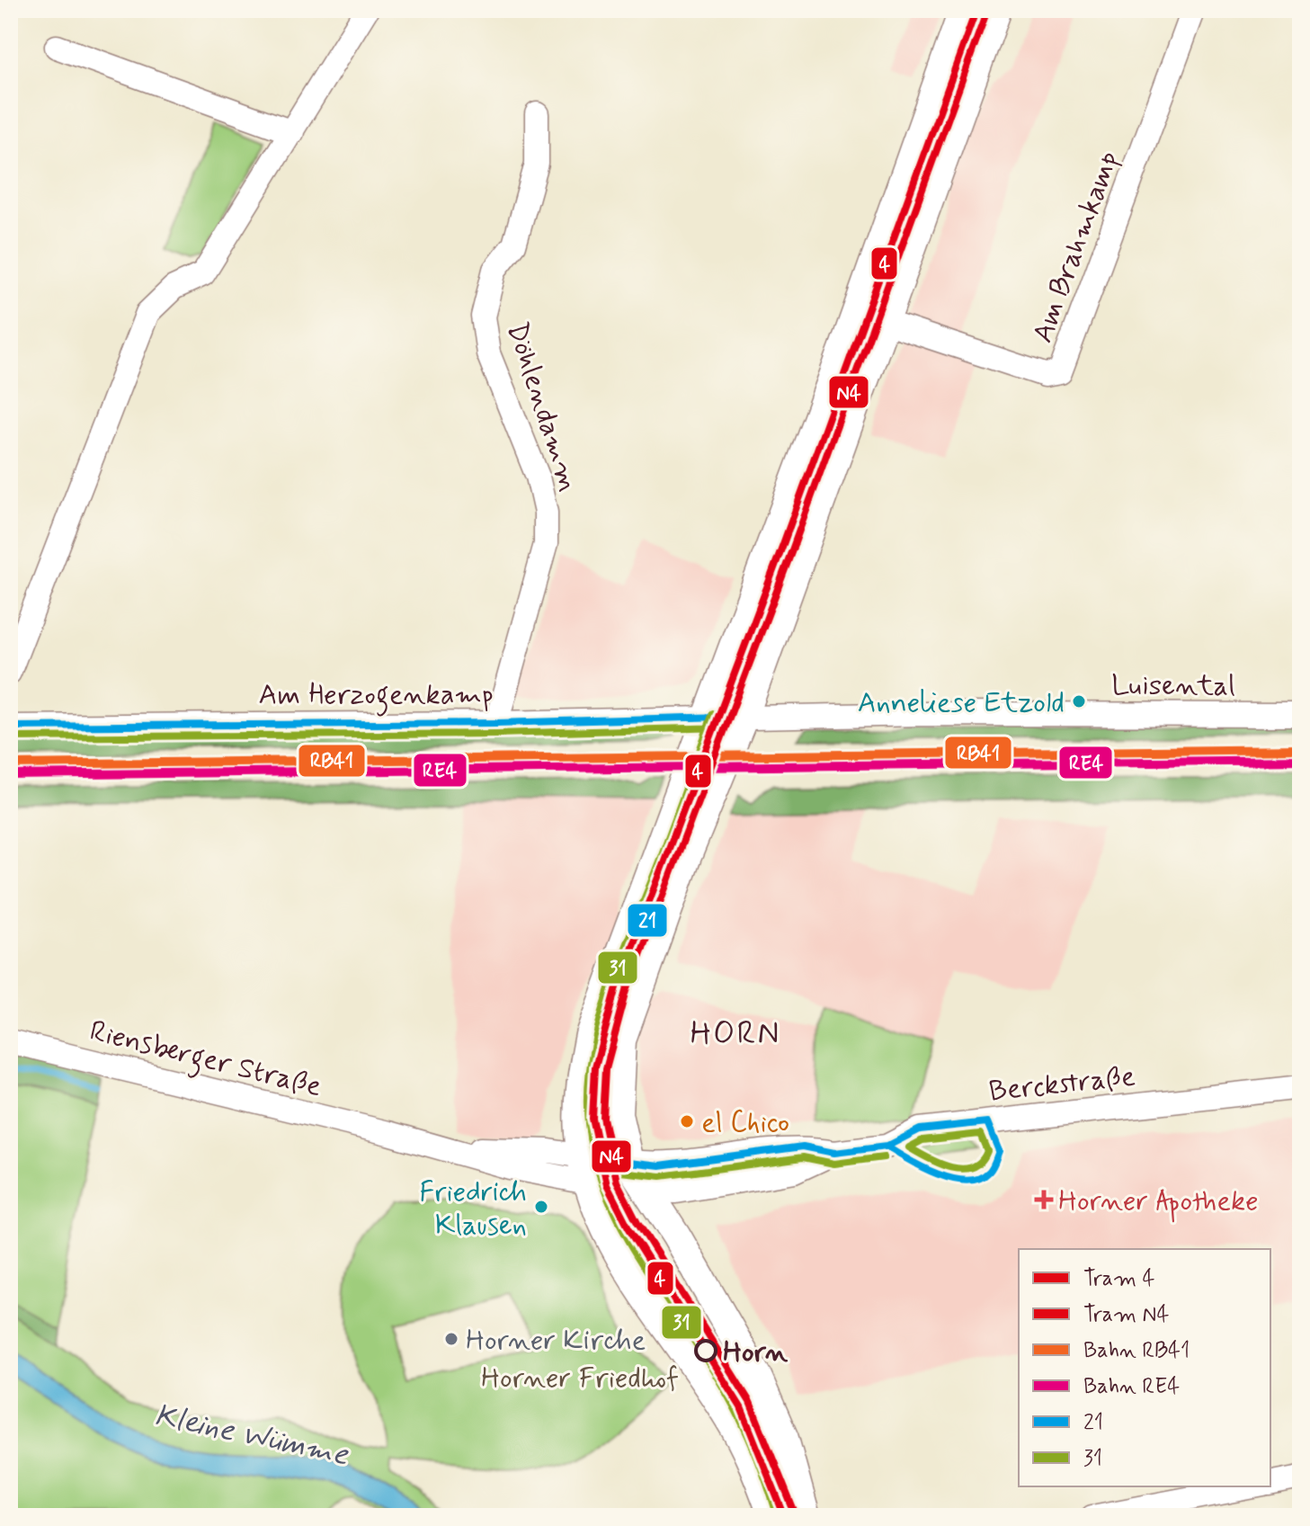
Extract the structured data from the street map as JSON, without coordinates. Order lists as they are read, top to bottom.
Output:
{
  "streets": {
    "street": [
      "Am Brahmkamp",
      "Döhlendamm",
      "Luisental",
      "Am Herzogenkamp",
      "Riensberger Straße",
      "Berckstraße"
    ]
  },
  "crossings": [
    ["Döhlendamm", "Am Herzogenkamp"],
    ["Luisental", "Am Herzogenkamp"]
  ],
  "districts": ["HORN"],
  "water": ["Kleine Wümme"],
  "parks": ["Horner Friedhof"],
  "places": {
    "other": [
      "Anneliese Etzold",
      "el Chico",
      "Friedrich Klausen",
      "Horner Kirche",
      "Horn"
    ],
    "health": ["Horner Apotheke"]
  },
  "lines": [
    "tram line 4",
    "tram line N4",
    "transit line 31",
    "transit line 21",
    "rail line RB41",
    "rail line RE4"
  ],
  "legend": [
    "Tram 4",
    "Tram N4",
    "Bahn RB41",
    "Bahn RE4",
    "21",
    "31"
  ]
}
